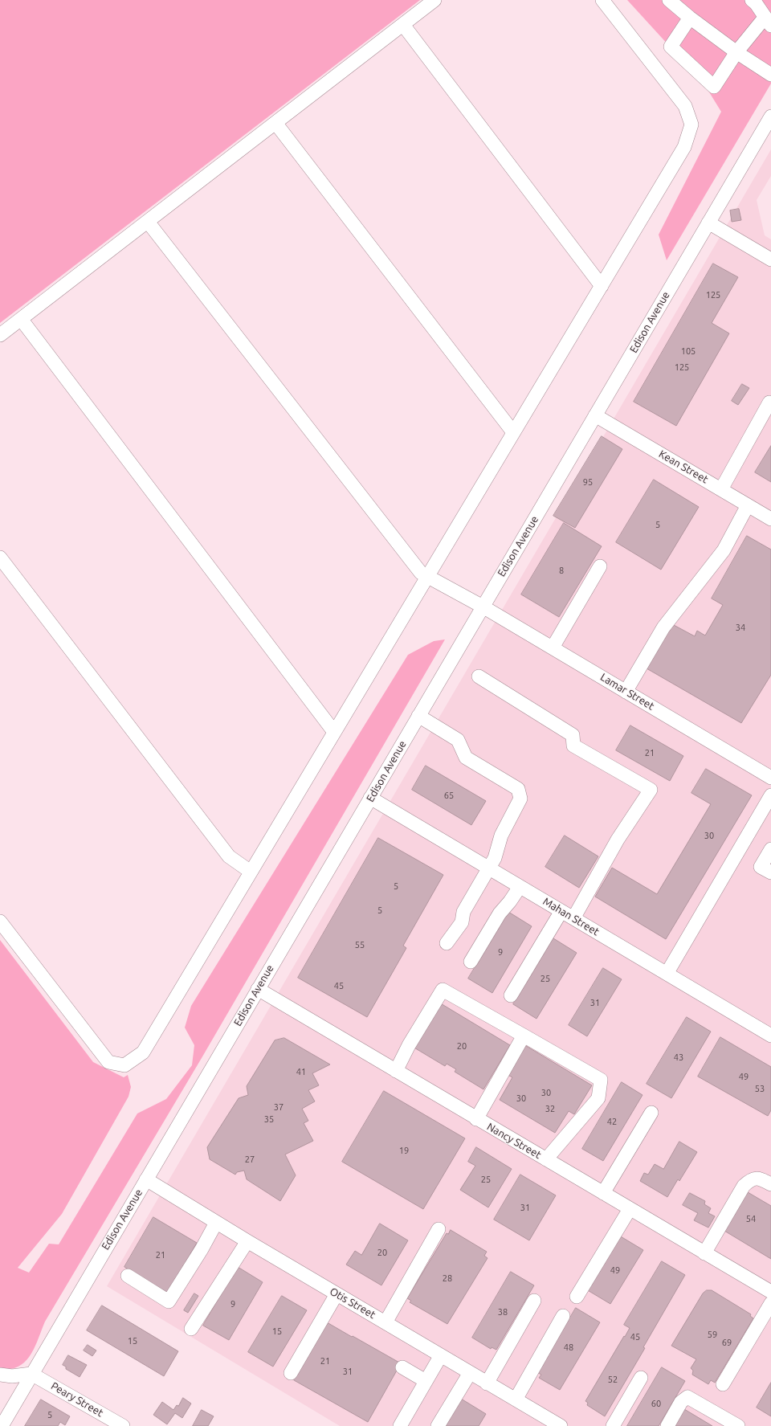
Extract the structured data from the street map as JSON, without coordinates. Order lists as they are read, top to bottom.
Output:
{
  "streets": {
    "street": [
      "Edison Avenue",
      "Kean Street",
      "Lamar Street",
      "Mahan Street",
      "Nancy Street",
      "Otis Street",
      "Peary Street"
    ]
  },
  "crossings": [
    ["Edison Avenue", "Kean Street"],
    ["Edison Avenue", "Lamar Street"],
    ["Edison Avenue", "Mahan Street"],
    ["Edison Avenue", "Nancy Street"],
    ["Edison Avenue", "Otis Street"],
    ["Edison Avenue", "Peary Street"]
  ],
  "house_numbers": [
    "125",
    "105",
    "125",
    "95",
    "5",
    "8",
    "34",
    "21",
    "65",
    "30",
    "5",
    "5",
    "55",
    "9",
    "25",
    "45",
    "31",
    "20",
    "43",
    "41",
    "49",
    "53",
    "30",
    "30",
    "37",
    "32",
    "35",
    "42",
    "19",
    "27",
    "25",
    "31",
    "54",
    "20",
    "21",
    "49",
    "28",
    "9",
    "38",
    "15",
    "59",
    "45",
    "15",
    "69",
    "48",
    "21",
    "31",
    "52",
    "60",
    "5"
  ]
}
